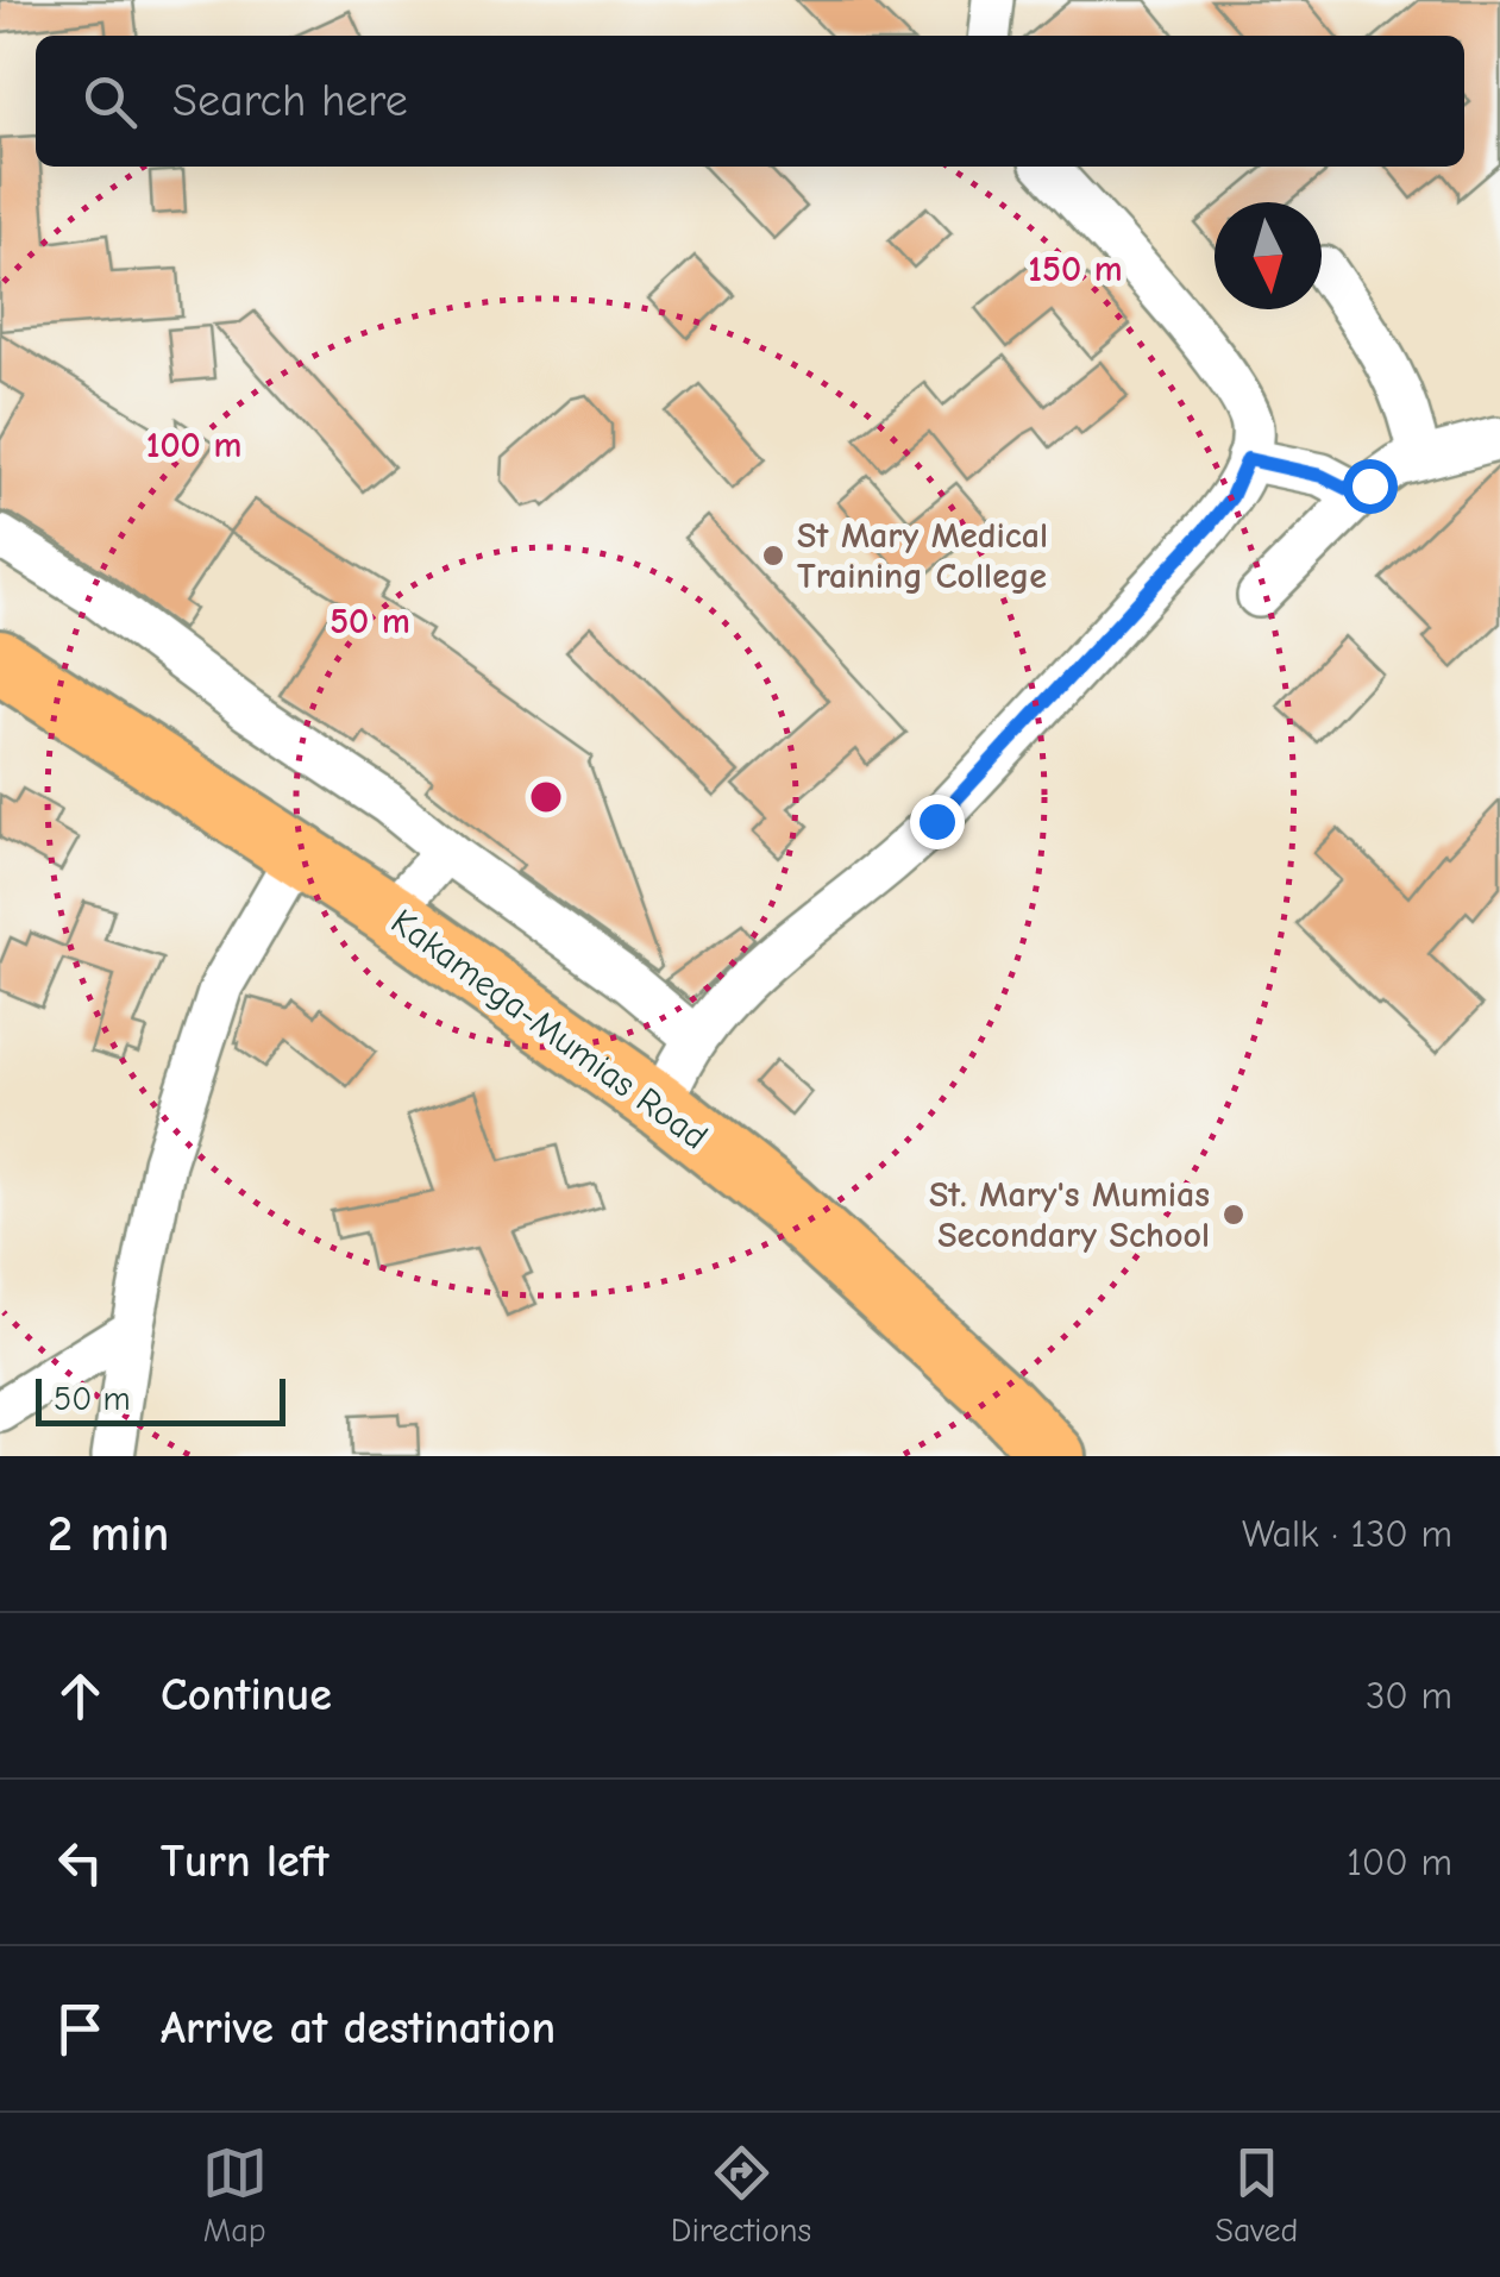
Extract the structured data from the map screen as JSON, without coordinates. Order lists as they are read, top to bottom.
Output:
{
  "streets": {
    "highway": ["Kakamega-Mumias Road"]
  },
  "places": ["St Mary Medical Training College", "St. Mary's Mumias Secondary School"],
  "scale_bar": "50 m",
  "north": "bottom",
  "page": {
    "search": "Search here",
    "scale": "50 m",
    "heading": ["2 min", "Walk · 130 m"],
    "list": [
      ["Continue", "30 m"],
      ["Turn left", "100 m"],
      "Arrive at destination"
    ],
    "nav": ["Map", "Directions", "Saved"]
  },
  "rings": ["150 m", "100 m", "50 m"]
}
